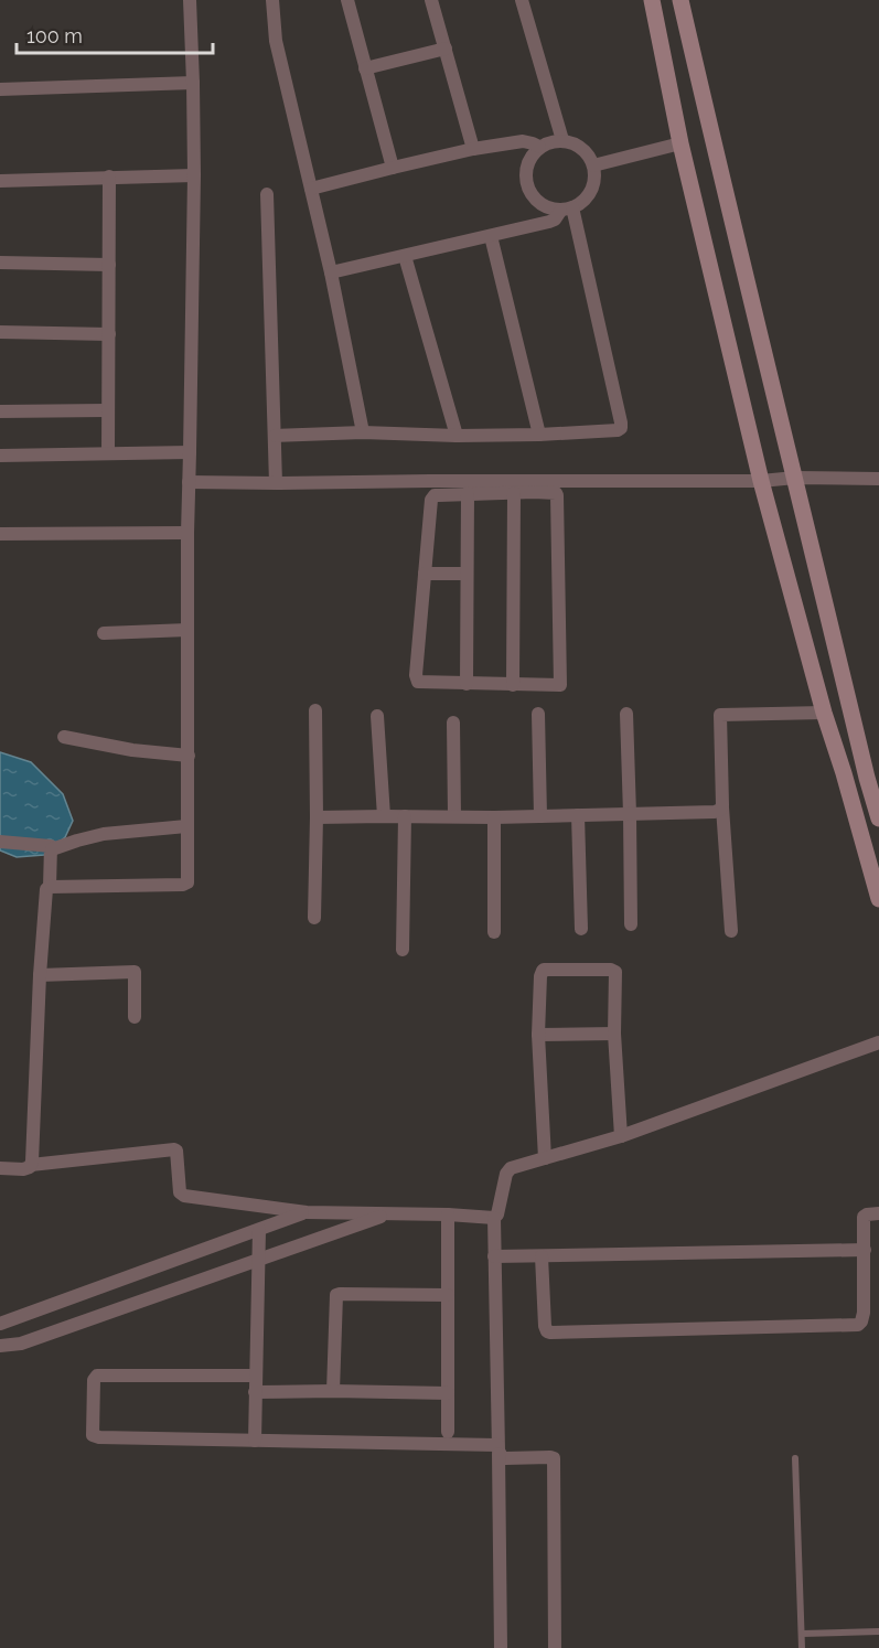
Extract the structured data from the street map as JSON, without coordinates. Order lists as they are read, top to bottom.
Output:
{
  "scale_bar": "100 m"
}
